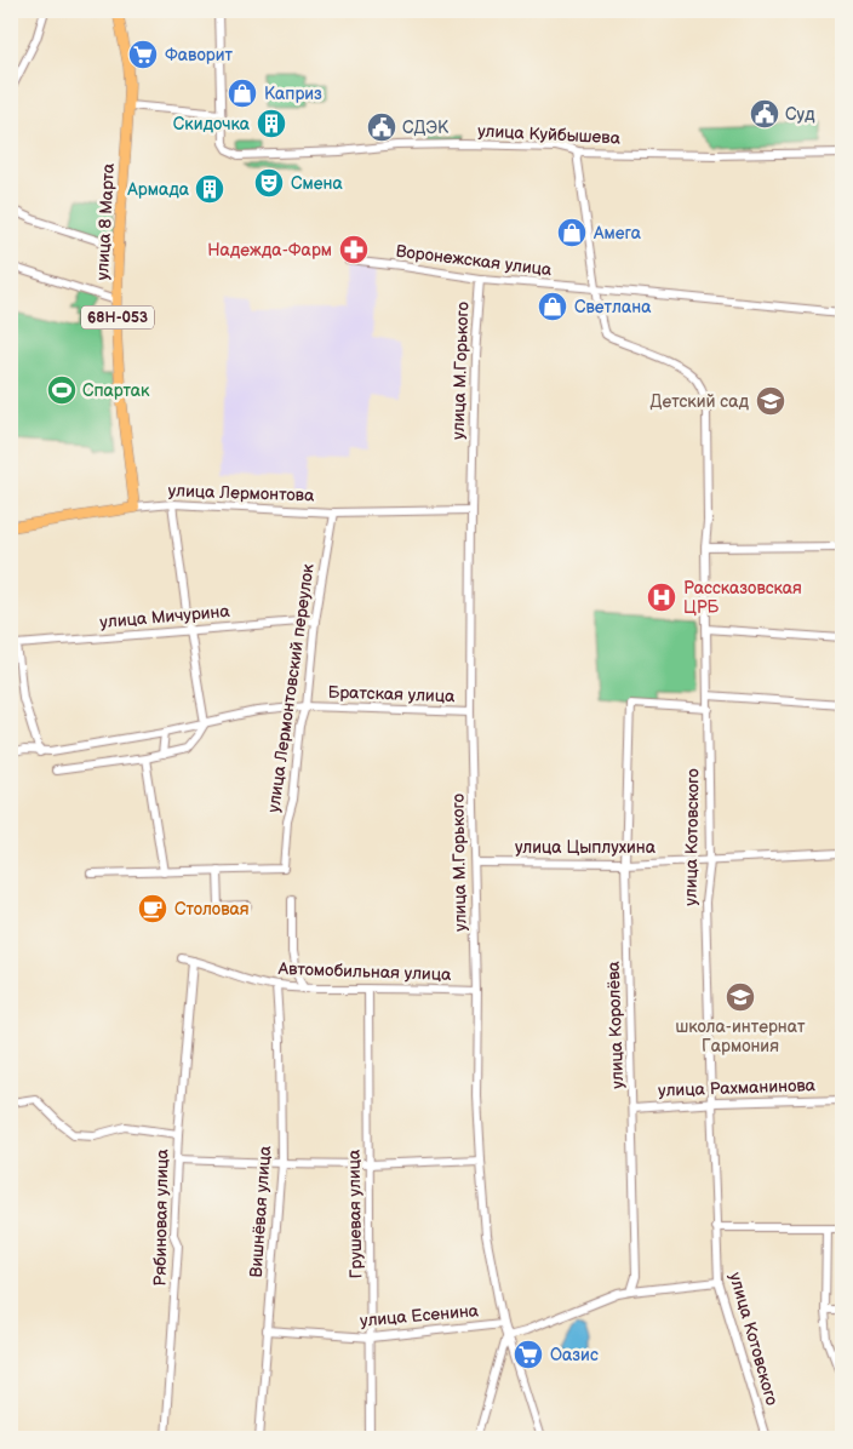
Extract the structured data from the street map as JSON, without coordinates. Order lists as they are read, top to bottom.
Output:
{
  "streets": {
    "main road": ["улица 8 Марта", "68Н-053", "улица Лермонтова"],
    "street": [
      "улица Куйбышева",
      "Воронежская улица",
      "улица М.Горького",
      "улица Мичурина",
      "улица Лермонтовский переулок",
      "Братская улица",
      "улица Котовского",
      "улица Цыплухина",
      "Автомобильная улица",
      "улица Королёва",
      "улица Рахманинова",
      "Вишнёвая улица",
      "Грушевая улица",
      "Рябиновая улица",
      "улица Есенина"
    ]
  },
  "crossings": [
    ["улица 8 Марта", "улица Лермонтова"],
    ["Воронежская улица", "улица М.Горького"],
    ["Воронежская улица", "улица Котовского"],
    ["улица М.Горького", "улица Лермонтова"],
    ["улица М.Горького", "Братская улица"],
    ["улица М.Горького", "улица Цыплухина"],
    ["улица М.Горького", "Автомобильная улица"],
    ["улица М.Горького", "улица Есенина"],
    ["улица Лермонтова", "улица Лермонтовский переулок"],
    ["улица Мичурина", "улица Лермонтовский переулок"],
    ["улица Мичурина", "Братская улица"],
    ["улица Лермонтовский переулок", "Братская улица"],
    ["улица Котовского", "улица Цыплухина"],
    ["улица Котовского", "улица Королёва"],
    ["улица Котовского", "улица Рахманинова"],
    ["улица Цыплухина", "улица Королёва"],
    ["Автомобильная улица", "Вишнёвая улица"],
    ["Автомобильная улица", "Грушевая улица"],
    ["Автомобильная улица", "Рябиновая улица"],
    ["улица Королёва", "улица Рахманинова"],
    ["Вишнёвая улица", "улица Есенина"],
    ["Грушевая улица", "улица Есенина"]
  ],
  "places": {
    "supermarket": ["Фаворит", "Оазис"],
    "shop": ["Каприз", "Амега", "Светлана"],
    "public building": ["Суд", "СДЭК"],
    "building": ["Скидочка", "Армада"],
    "theatre": ["Смена"],
    "pharmacy": ["Надежда-Фарм"],
    "sports": ["Спартак"],
    "school or university": ["Детский сад", "школа-интернат Гармония"],
    "hospital": ["Рассказовская ЦРБ"],
    "cafe": ["Столовая"]
  }
}
